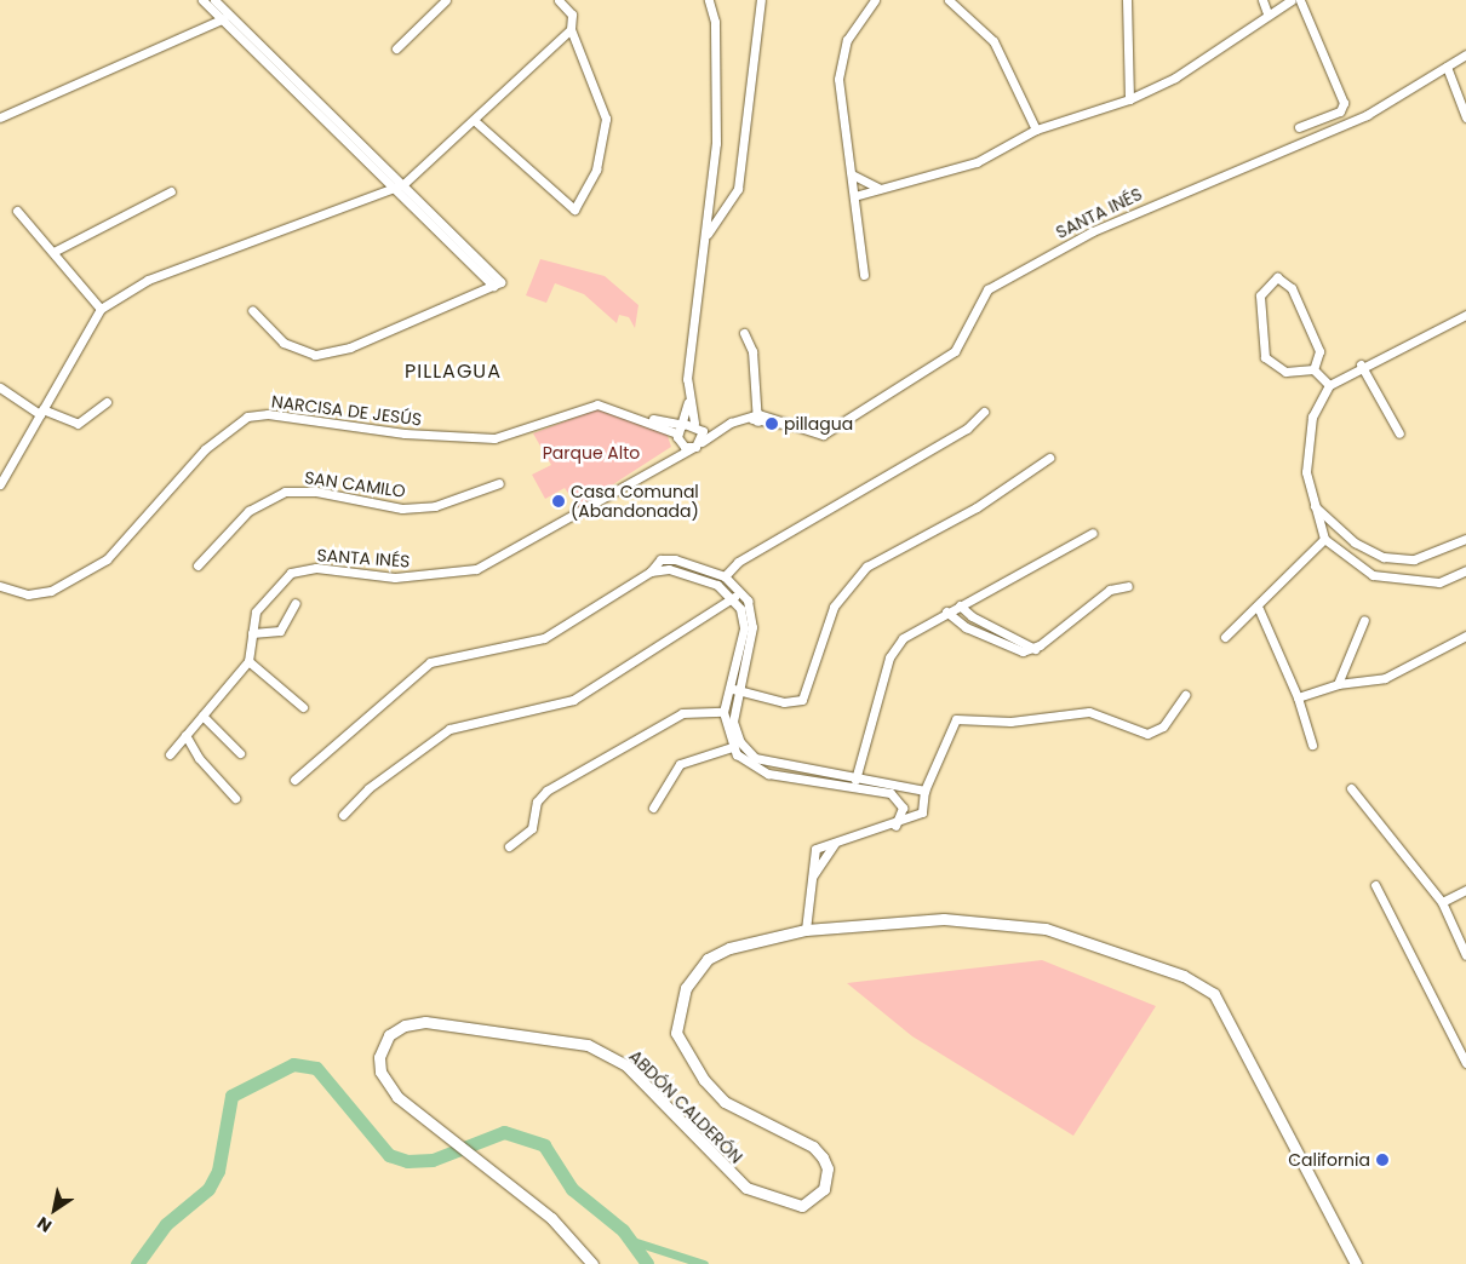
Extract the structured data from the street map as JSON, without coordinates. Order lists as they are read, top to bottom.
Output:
{
  "streets": {
    "street": [
      "SANTA INÉS",
      "NARCISA DE JESÚS",
      "SAN CAMILO",
      "ABDÓN CALDERÓN"
    ]
  },
  "crossings": [
    ["SANTA INÉS", "NARCISA DE JESÚS"]
  ],
  "districts": ["PILLAGUA"],
  "parks": ["Parque Alto"],
  "places": ["pillagua", "Casa Comunal (Abandonada)", "California"],
  "north": "bottom left"
}
